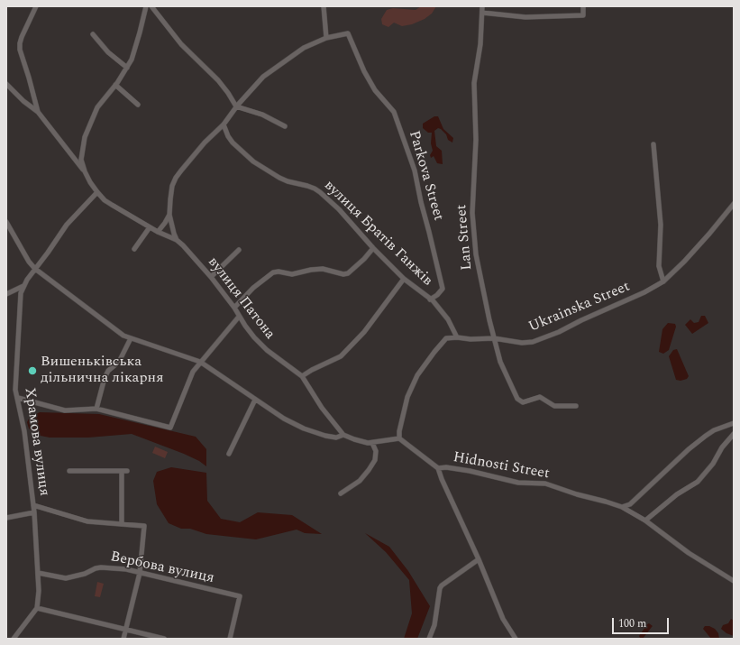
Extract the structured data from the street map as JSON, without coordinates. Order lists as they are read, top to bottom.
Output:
{
  "streets": {
    "street": [
      "Parkova Street",
      "вулиця Братів Ганжів",
      "Lan Street",
      "вулиця Патона",
      "Ukrainska Street",
      "Храмова вулиця",
      "Hidnosti Street",
      "Вербова вулиця"
    ]
  },
  "crossings": [
    ["Parkova Street", "вулиця Братів Ганжів"],
    ["вулиця Братів Ганжів", "Ukrainska Street"],
    ["Lan Street", "Ukrainska Street"],
    ["вулиця Патона", "Храмова вулиця"],
    ["Храмова вулиця", "Вербова вулиця"]
  ],
  "places": ["Вишеньківська дільнична лікарня"],
  "scale_bar": "100 m"
}
